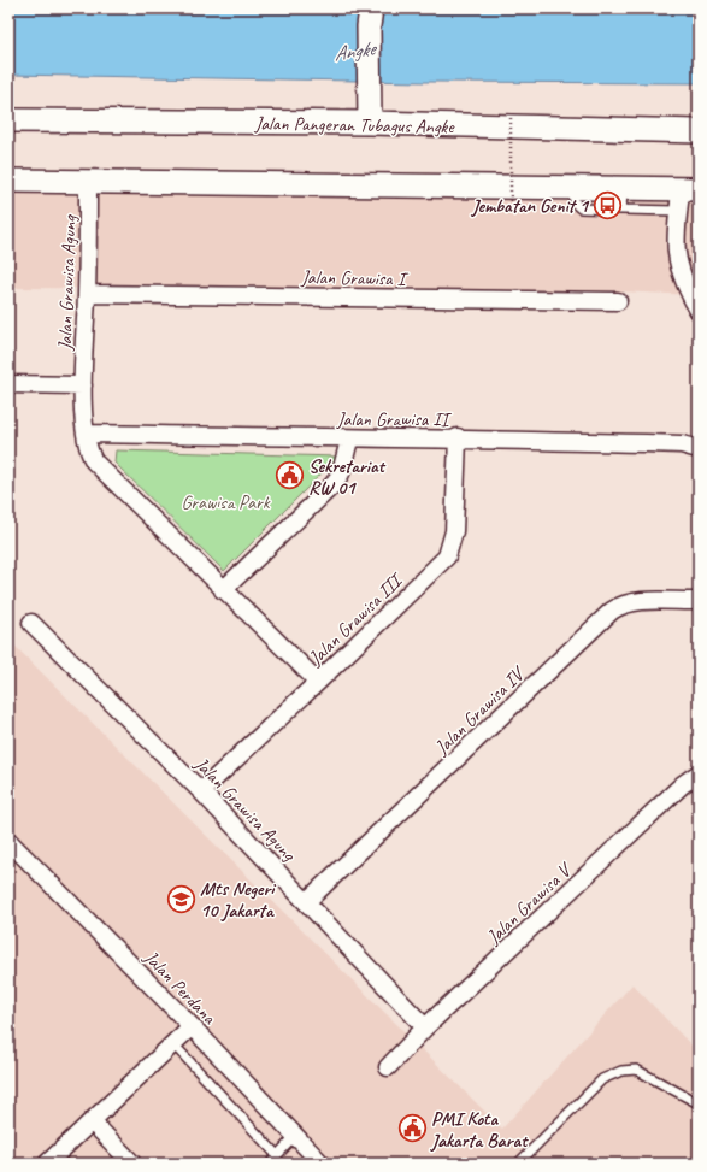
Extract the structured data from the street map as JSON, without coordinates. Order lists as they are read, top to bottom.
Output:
{
  "streets": {
    "main road": ["Jalan Pangeran Tubagus Angke"],
    "street": [
      "Jalan Grawisa I",
      "Jalan Grawisa Agung",
      "Jalan Grawisa II",
      "Jalan Grawisa III",
      "Jalan Grawisa IV",
      "Jalan Grawisa V",
      "Jalan Perdana"
    ]
  },
  "crossings": [
    ["Jalan Grawisa I", "Jalan Grawisa Agung"],
    ["Jalan Grawisa Agung", "Jalan Grawisa II"],
    ["Jalan Grawisa Agung", "Jalan Grawisa III"],
    ["Jalan Grawisa Agung", "Jalan Grawisa IV"],
    ["Jalan Grawisa Agung", "Jalan Grawisa V"],
    ["Jalan Grawisa II", "Jalan Grawisa III"]
  ],
  "water": ["Angke"],
  "parks": ["Grawisa Park"],
  "places": {
    "bus stop": ["Jembatan Genit 1"],
    "public building": ["Sekretariat RW 01", "PMI Kota Jakarta Barat"],
    "school or university": ["Mts Negeri 10 Jakarta"]
  }
}
